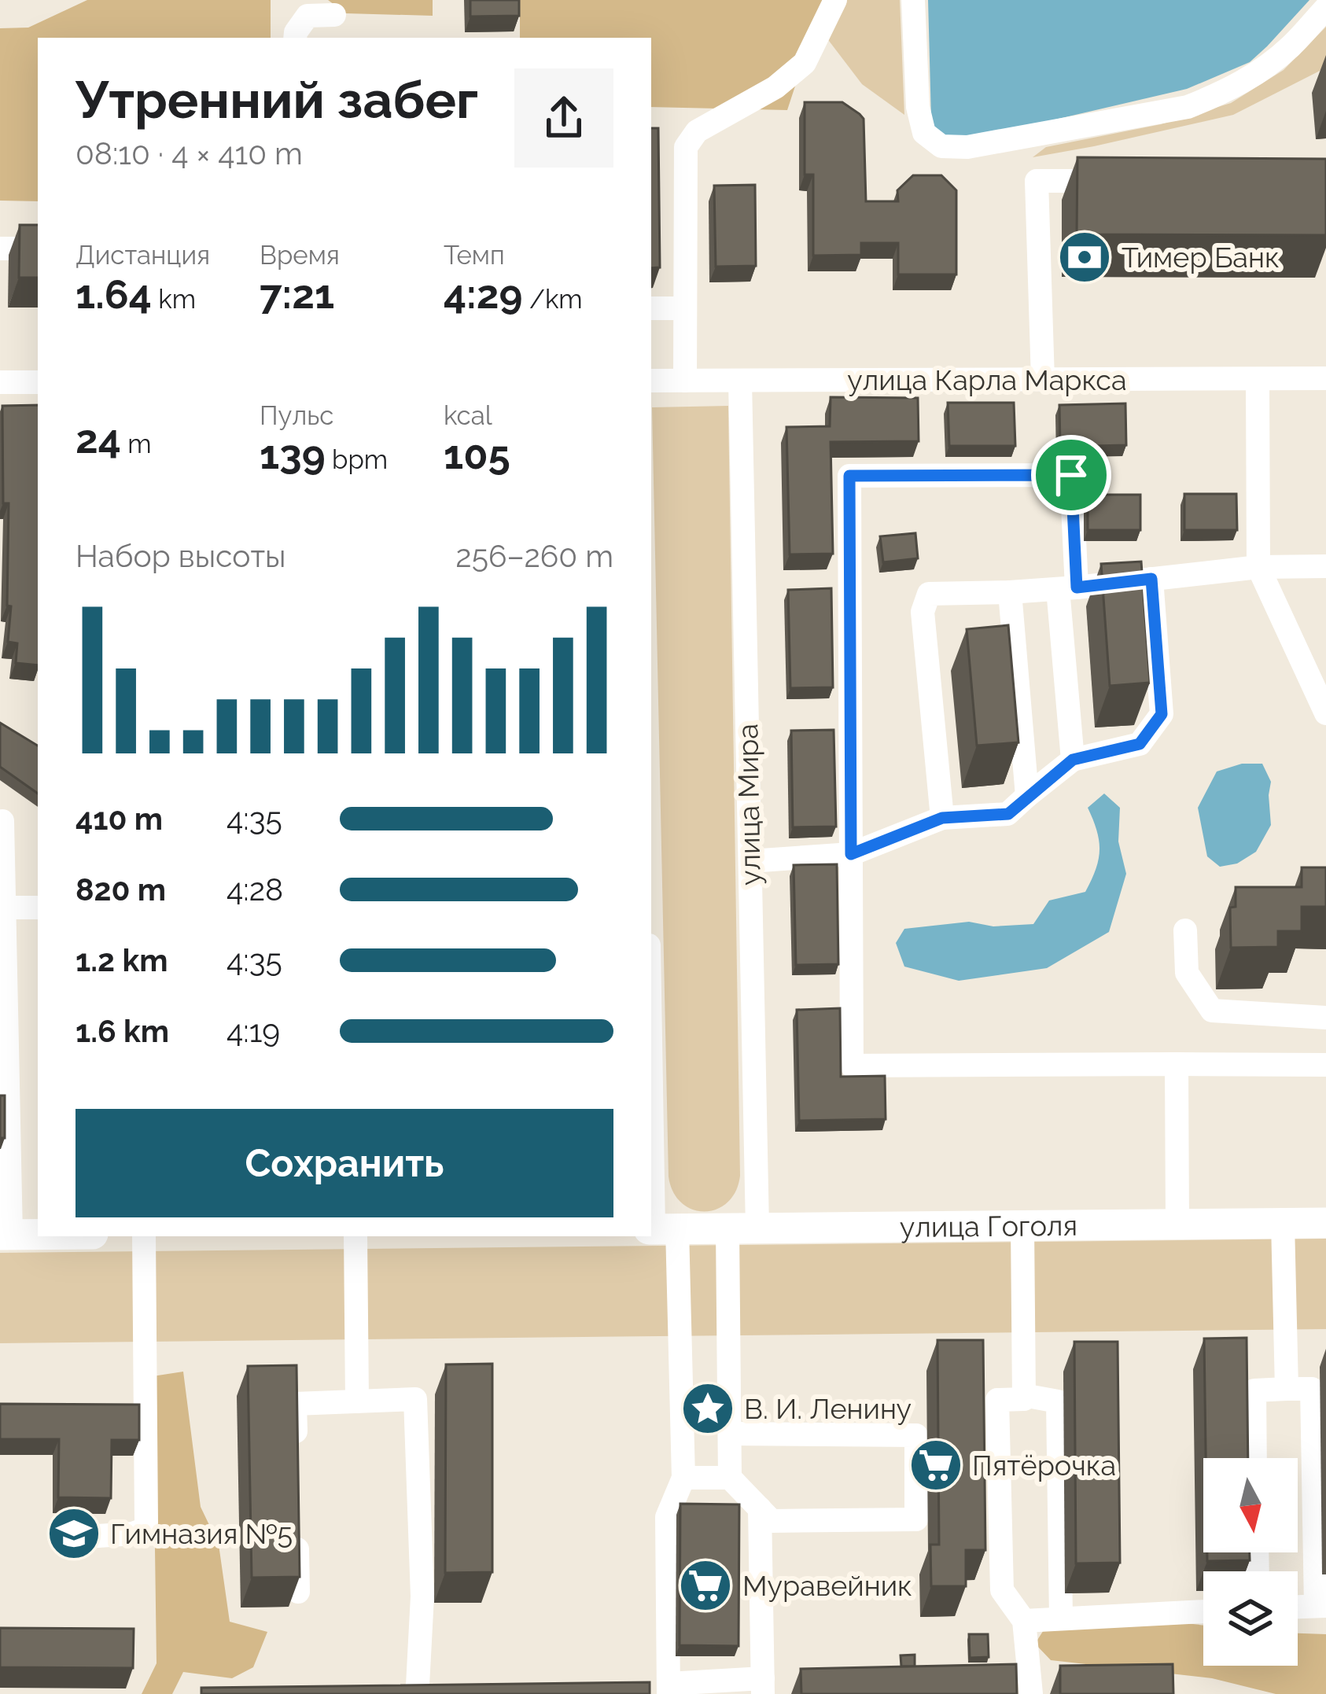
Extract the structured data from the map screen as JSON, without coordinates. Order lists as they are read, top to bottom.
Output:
{
  "streets": {
    "main road": ["улица Гоголя"],
    "street": ["улица Карла Маркса", "улица Мира"]
  },
  "crossings": [
    ["улица Карла Маркса", "улица Мира"],
    ["улица Мира", "улица Гоголя"]
  ],
  "places": {
    "bank": ["Тимер Банк"],
    "place": ["В. И. Ленину"],
    "supermarket": ["Пятёрочка", "Муравейник"],
    "school or university": ["Гимназия №5"]
  },
  "north": "bottom",
  "page": {
    "heading": ["Утренний забег", "08:10 · 4 × 410 m"],
    "stats": [
      ["Дистанция", "1.64 km"],
      ["Время", "7:21"],
      ["Темп", "4:29 /km"],
      ["24 m"],
      ["Пульс", "139 bpm"],
      ["kcal", "105"]
    ],
    "chart": ["Набор высоты", "256–260 m"],
    "list": [
      {
        "name": "410 m",
        "note": "4:35"
      },
      {
        "name": "820 m",
        "note": "4:28"
      },
      {
        "name": "1.2 km",
        "note": "4:35"
      },
      {
        "name": "1.6 km",
        "note": "4:19"
      }
    ],
    "buttons": "Сохранить"
  }
}
